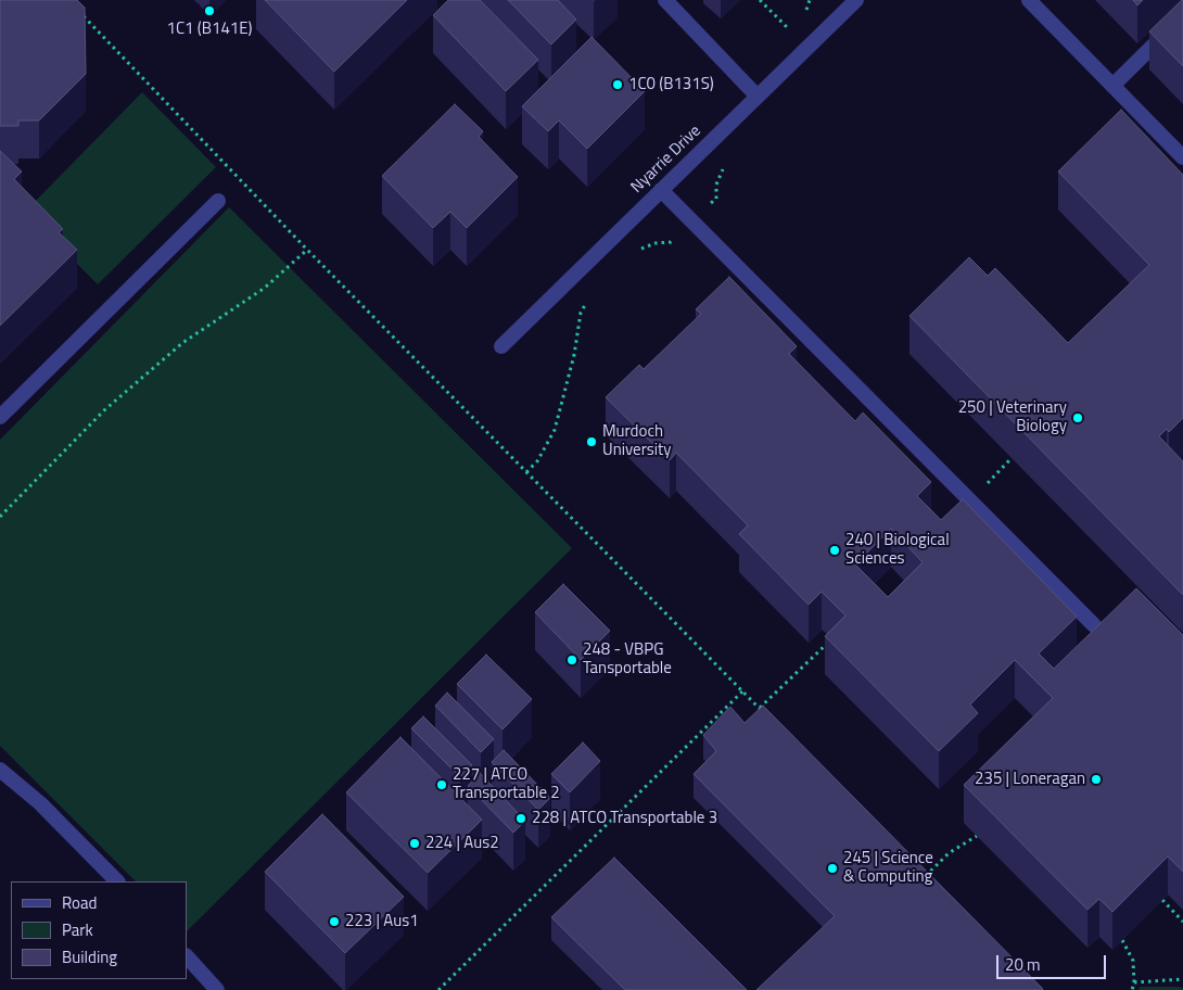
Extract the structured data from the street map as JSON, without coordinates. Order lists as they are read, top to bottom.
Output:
{
  "streets": {
    "street": ["Nyarrie Drive"]
  },
  "places": [
    "1C1 (B141E)",
    "1C0 (B131S)",
    "250 | Veterinary Biology",
    "Murdoch University",
    "240 | Biological Sciences",
    "248 - VBPG Tansportable",
    "235 | Loneragan",
    "227 | ATCO Transportable 2",
    "228 | ATCO Transportable 3",
    "224 | Aus2",
    "245 | Science & Computing",
    "223 | Aus1"
  ],
  "legend": ["Road", "Park", "Building"],
  "scale_bar": "20 m"
}
